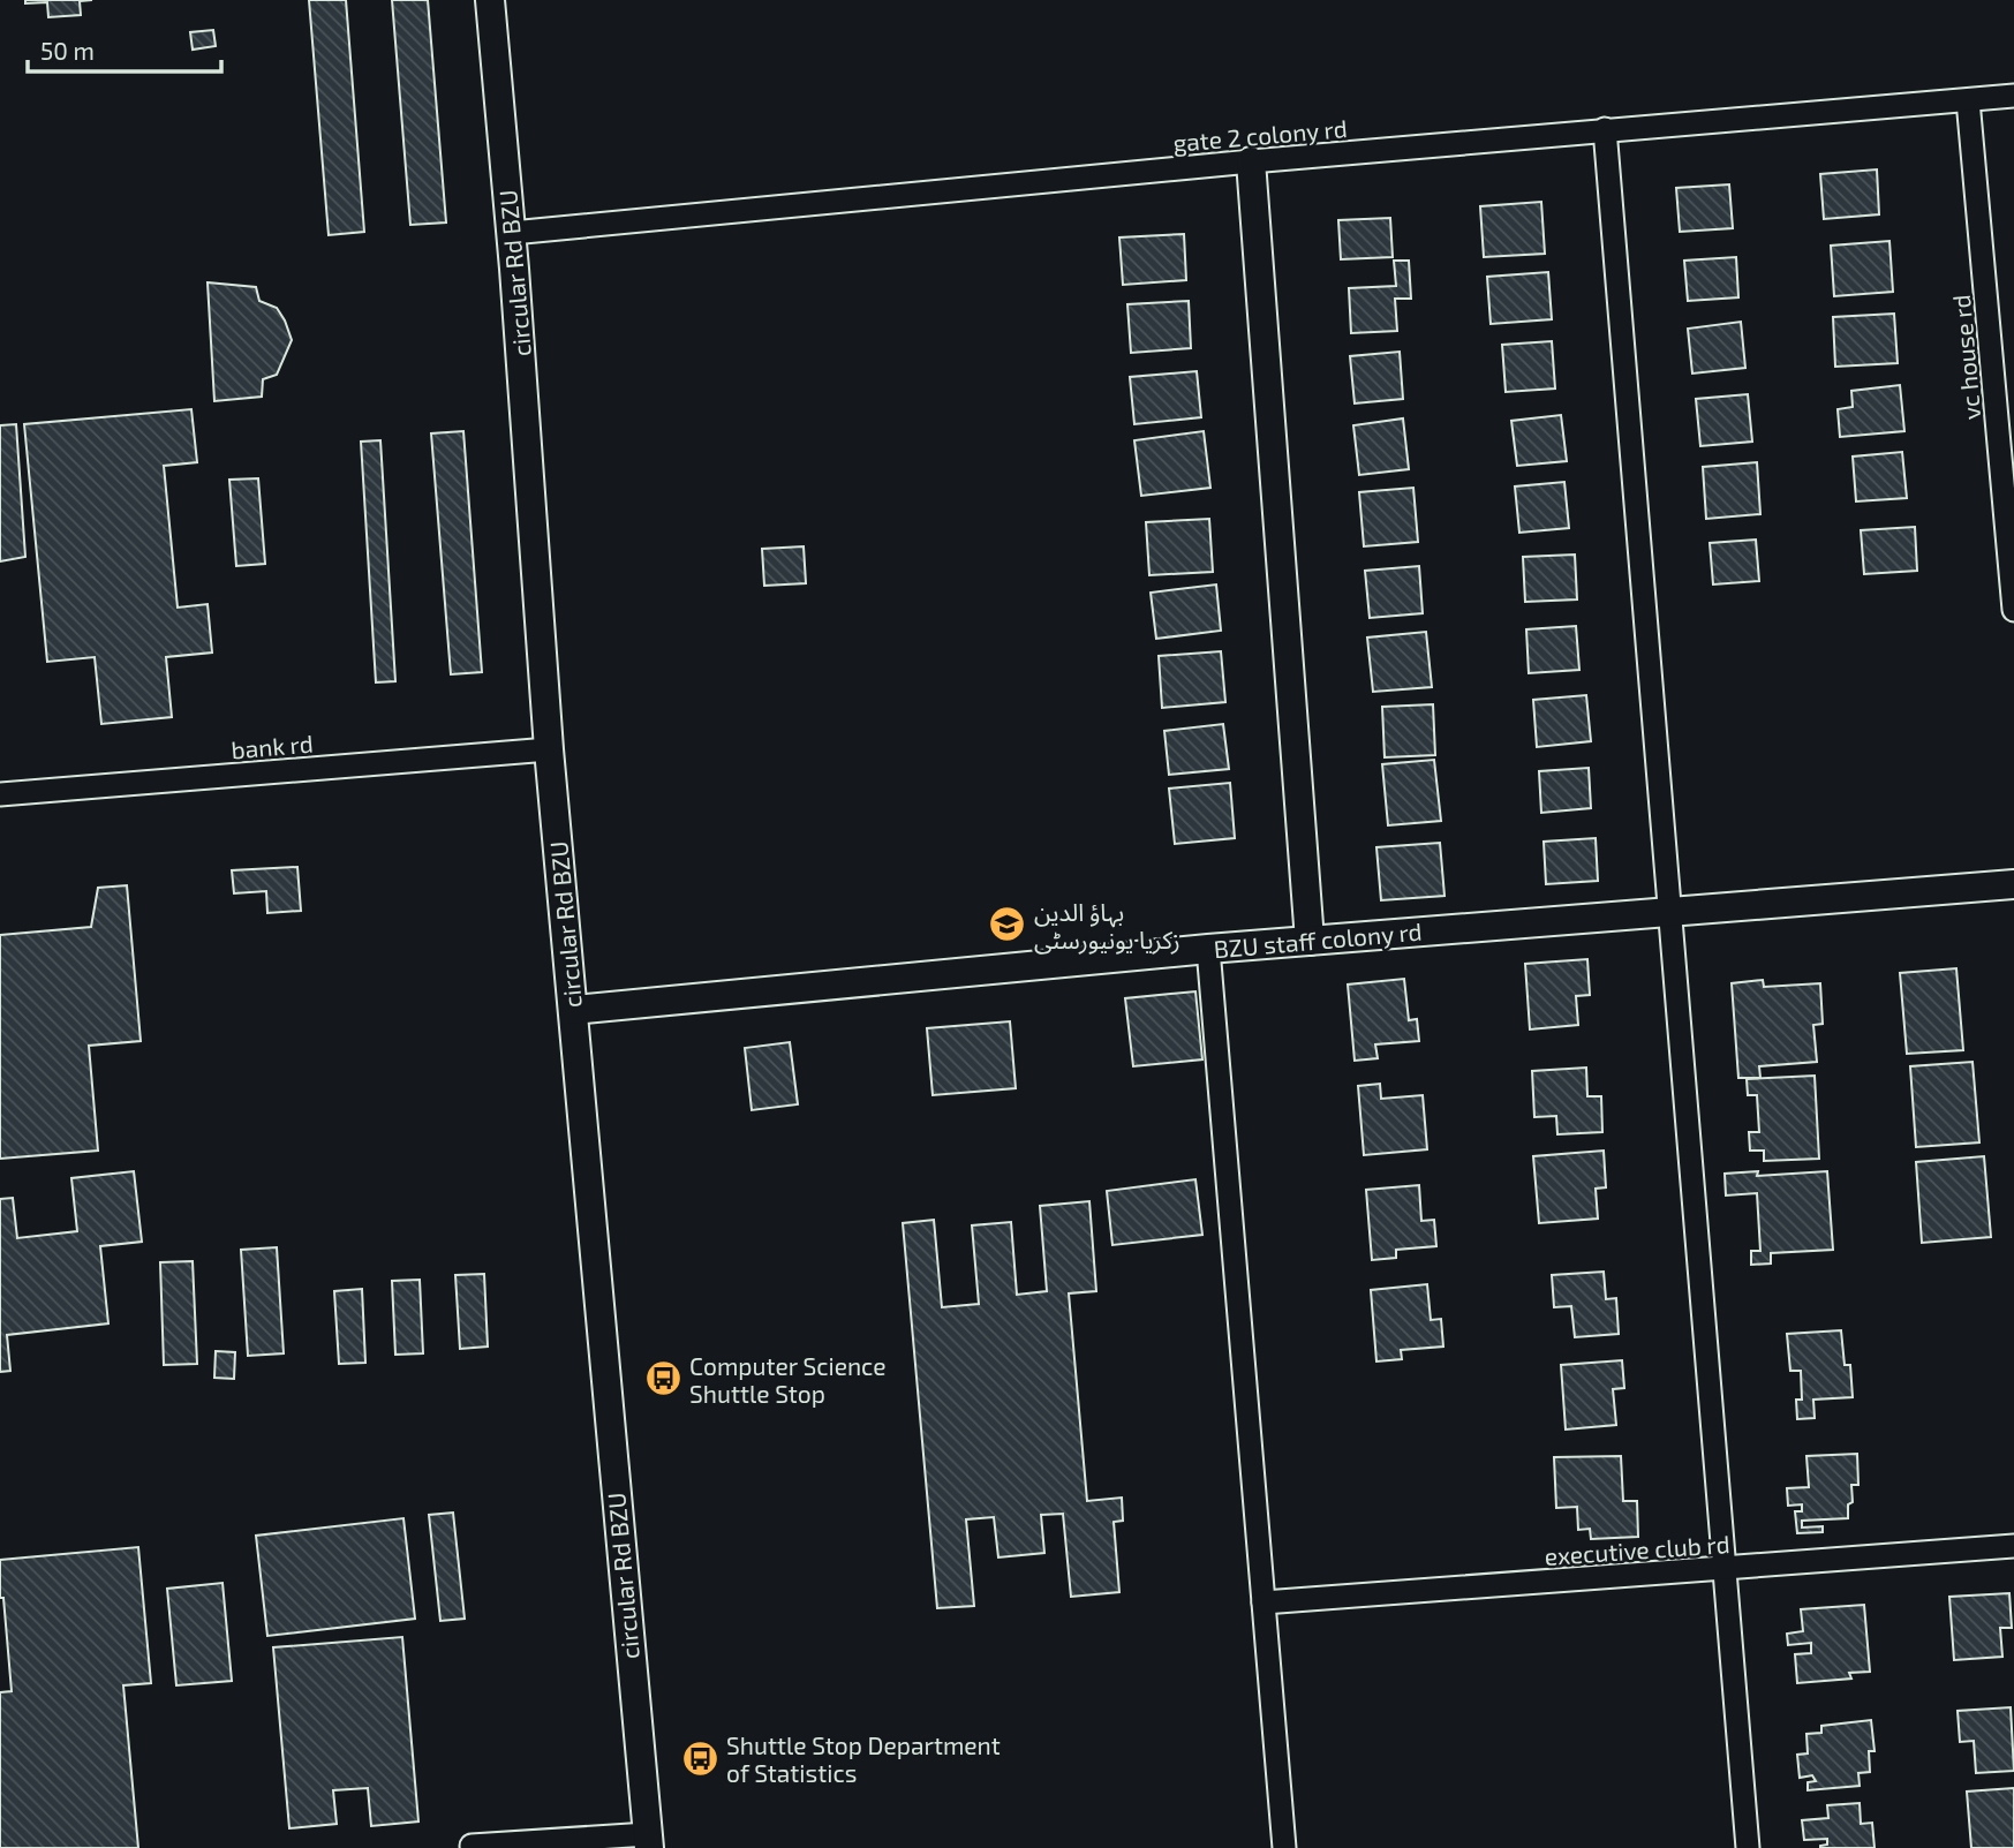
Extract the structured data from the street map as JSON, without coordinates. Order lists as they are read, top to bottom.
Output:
{
  "streets": {
    "street": [
      "gate 2 colony rd",
      "circular Rd BZU",
      "vc house rd",
      "bank rd",
      "BZU staff colony rd",
      "executive club rd"
    ]
  },
  "crossings": [
    ["gate 2 colony rd", "circular Rd BZU"],
    ["gate 2 colony rd", "vc house rd"],
    ["circular Rd BZU", "bank rd"],
    ["circular Rd BZU", "BZU staff colony rd"]
  ],
  "places": {
    "school or university": ["بہاؤ الدین زکریا یونیورسٹی"],
    "bus stop": ["Computer Science Shuttle Stop", "Shuttle Stop Department of Statistics"]
  },
  "scale_bar": "50 m"
}
